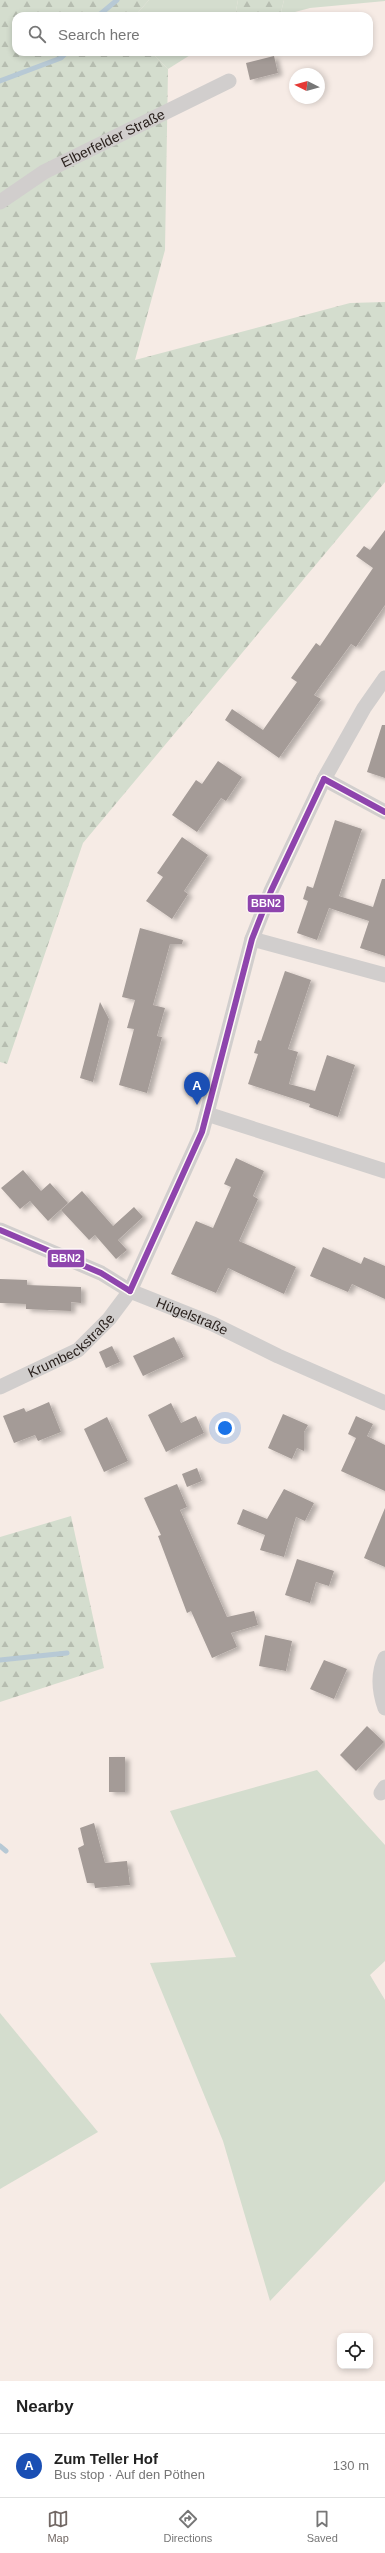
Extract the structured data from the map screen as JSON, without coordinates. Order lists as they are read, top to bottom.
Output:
{
  "streets": {
    "street": ["Elberfelder Straße", "Hügelstraße", "Krumbeckstraße"]
  },
  "crossings": [
    ["Hügelstraße", "Krumbeckstraße"]
  ],
  "lines": ["transit line BBN2"],
  "north": "left",
  "page": {
    "search": "Search here",
    "pins": "A",
    "heading": "Nearby",
    "list": [
      {
        "mark": "A",
        "name": "Zum Teller Hof",
        "note": "Bus stop · Auf den Pöthen",
        "value": "130 m"
      }
    ],
    "nav": ["Map", "Directions", "Saved"]
  }
}
